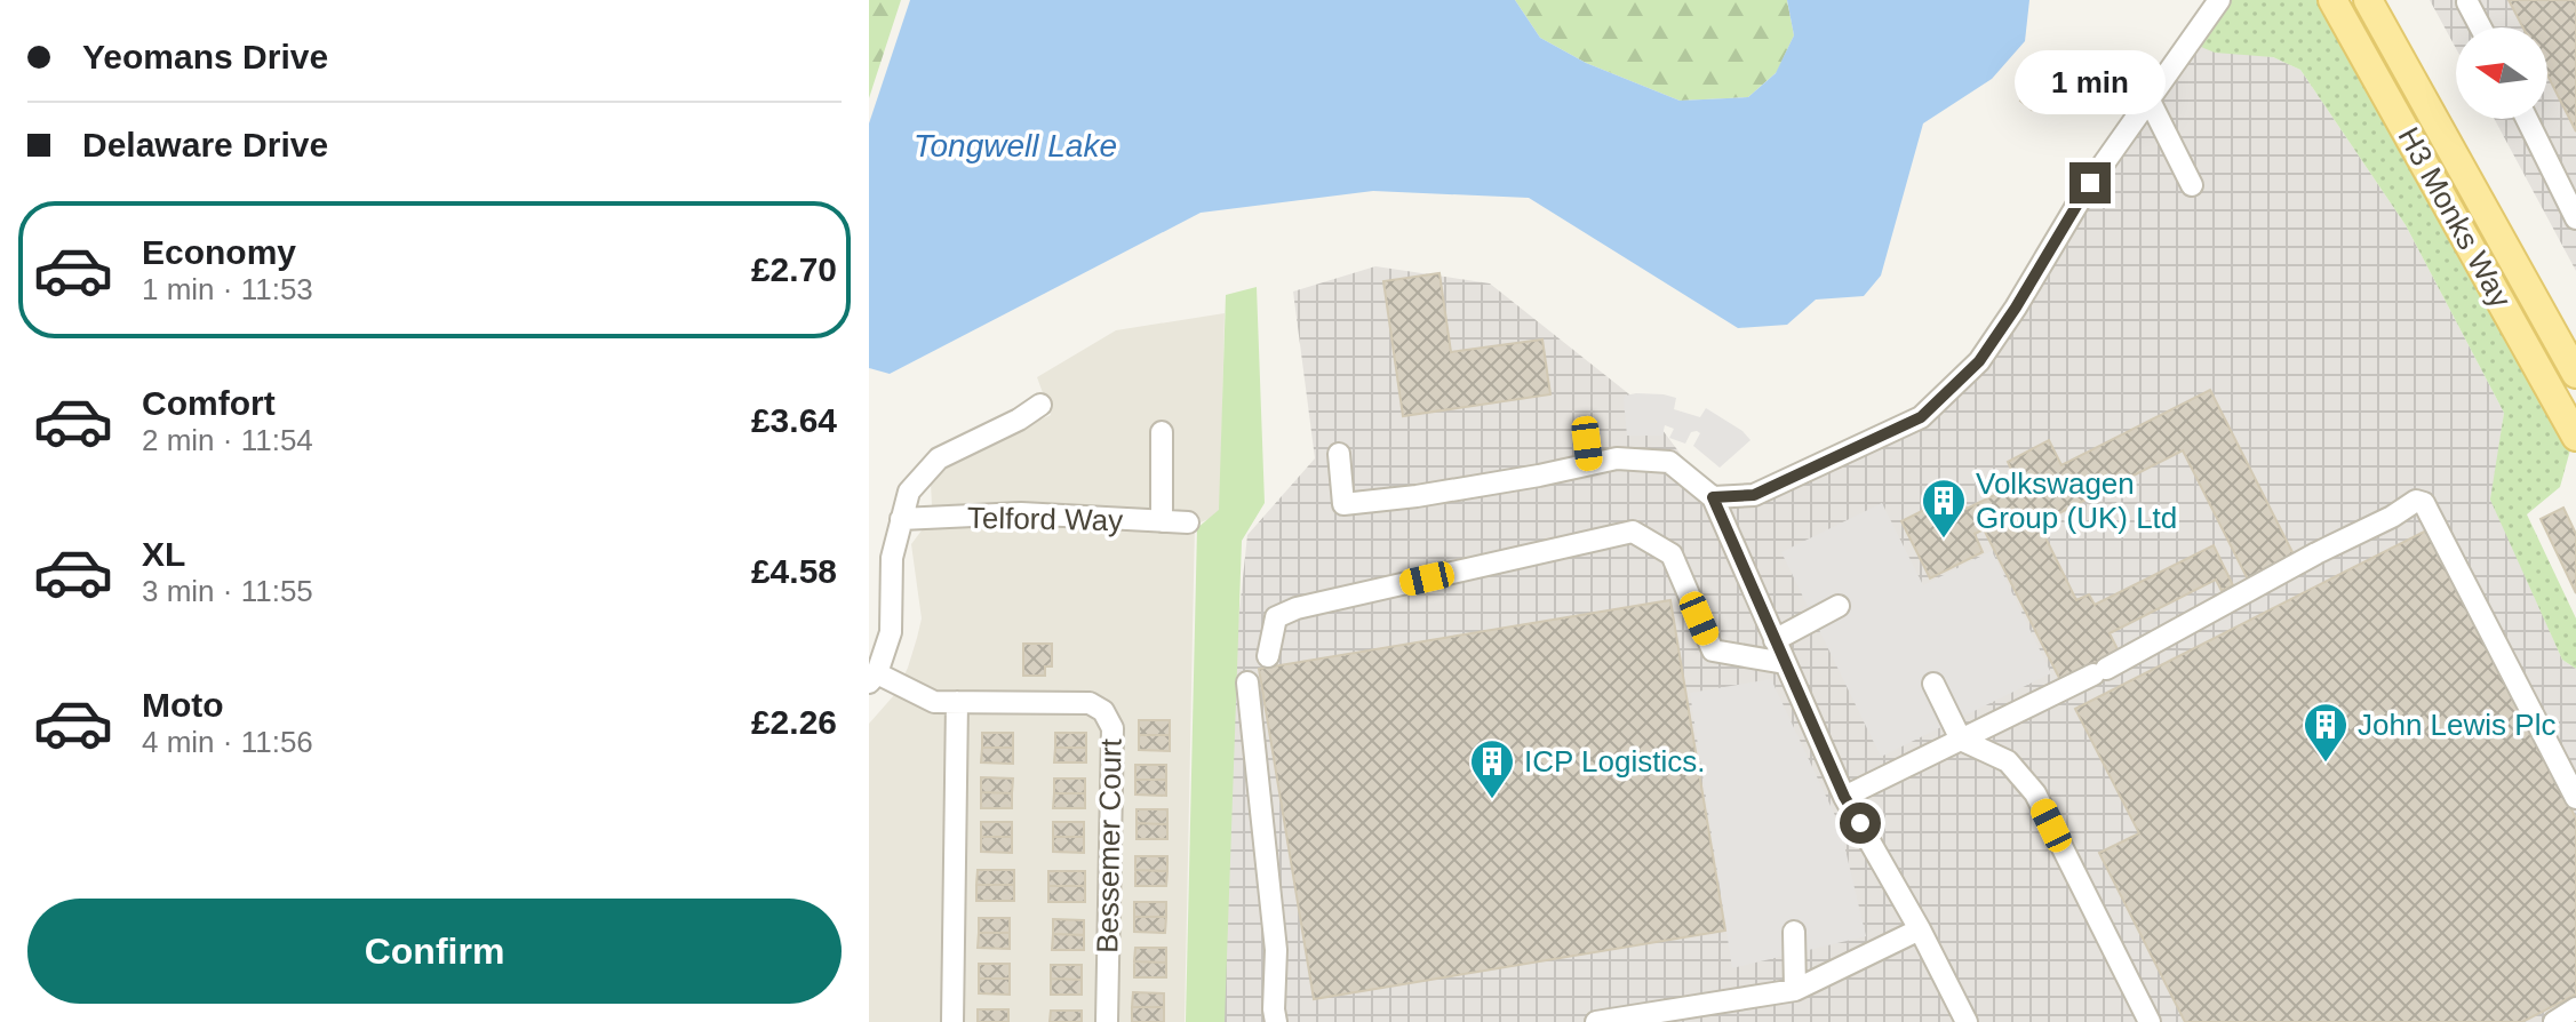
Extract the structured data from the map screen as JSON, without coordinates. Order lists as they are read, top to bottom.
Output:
{
  "streets": {
    "main road": ["H3 Monks Way"],
    "street": ["Telford Way", "Bessemer Court"]
  },
  "water": ["Tongwell Lake"],
  "places": {
    "building": ["Volkswagen Group (UK) Ltd", "John Lewis Plc", "ICP Logistics."]
  },
  "north": "left",
  "page": {
    "banner": ["Yeomans Drive", "Delaware Drive"],
    "bubble": "1 min",
    "list": [
      {
        "name": "Economy",
        "note": "1 min · 11:53",
        "value": "£2.70"
      },
      {
        "name": "Comfort",
        "note": "2 min · 11:54",
        "value": "£3.64"
      },
      {
        "name": "XL",
        "note": "3 min · 11:55",
        "value": "£4.58"
      },
      {
        "name": "Moto",
        "note": "4 min · 11:56",
        "value": "£2.26"
      }
    ],
    "buttons": "Confirm"
  }
}
